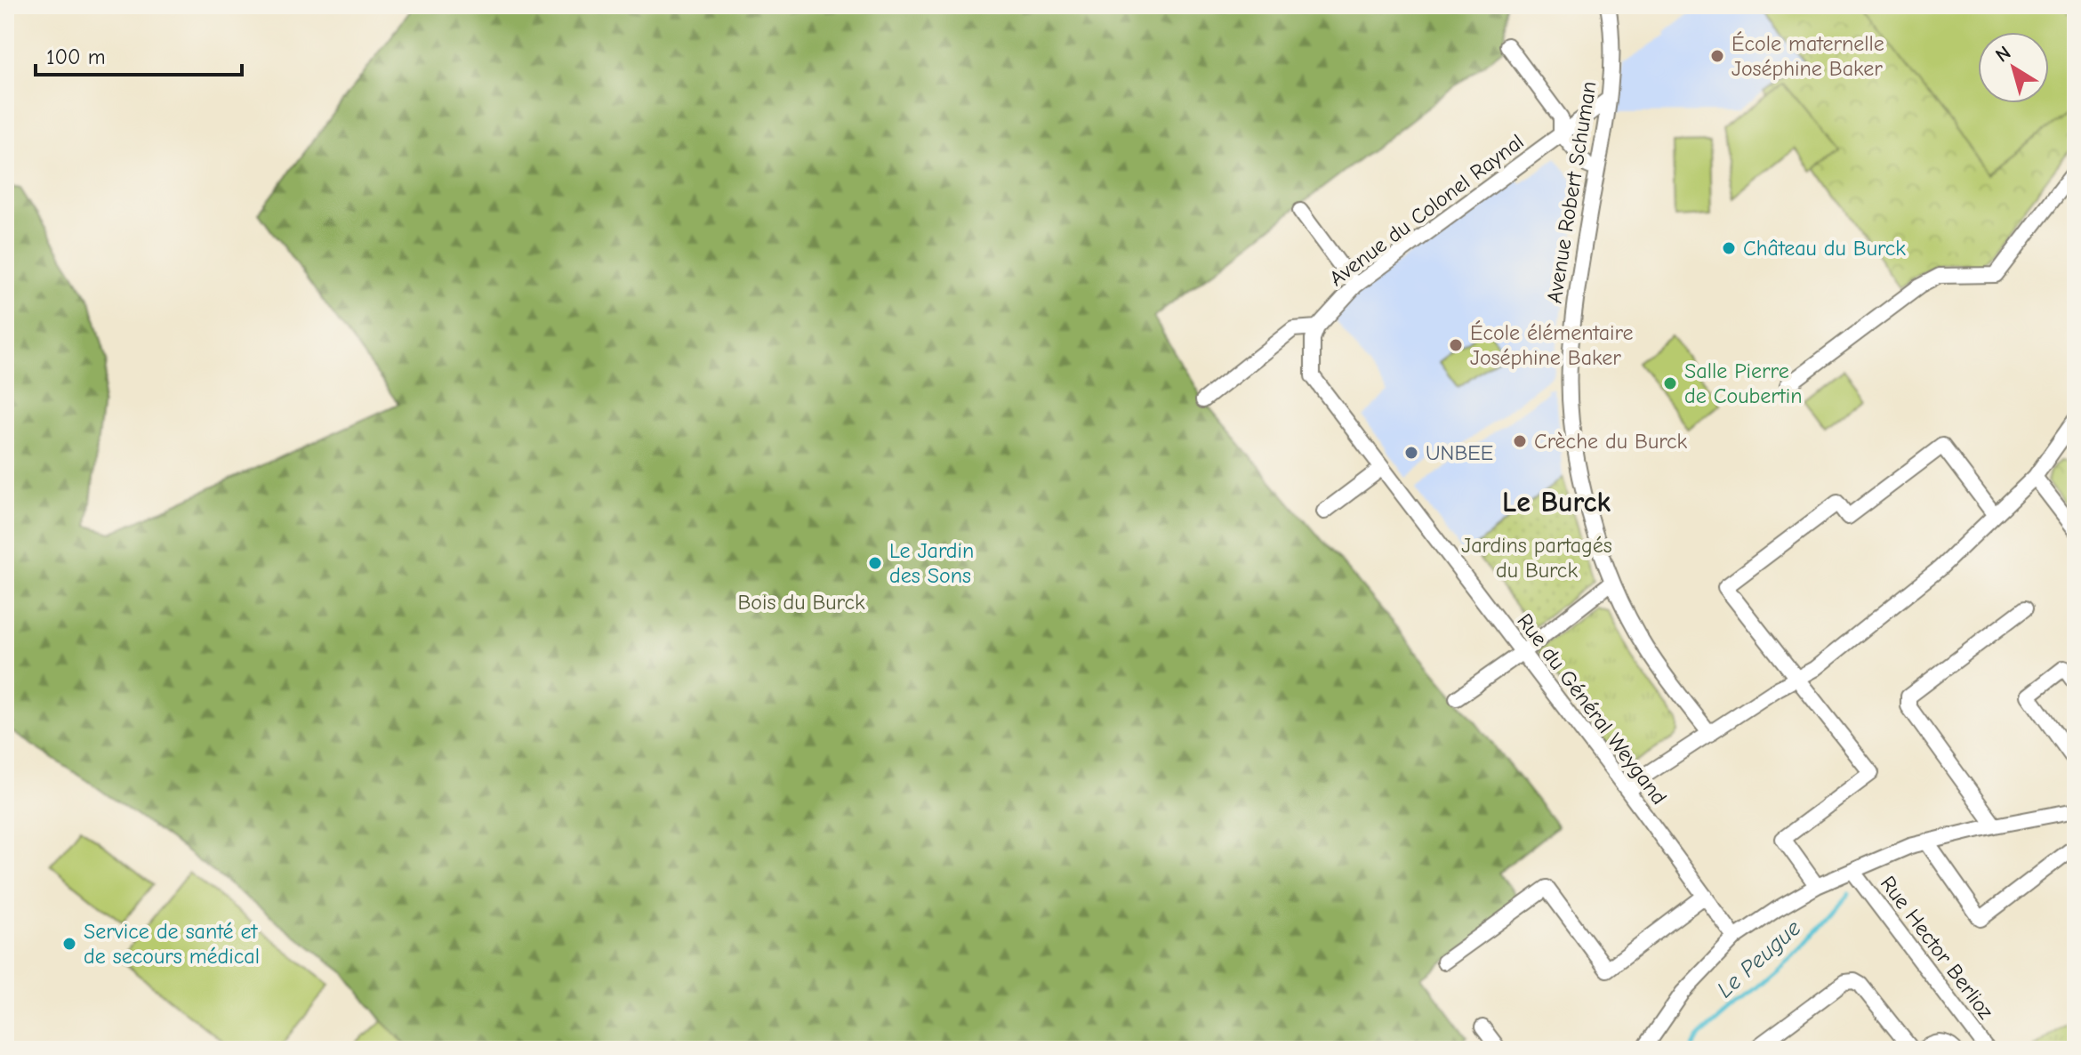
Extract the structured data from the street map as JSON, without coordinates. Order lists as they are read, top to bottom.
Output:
{
  "streets": {
    "street": [
      "Avenue Robert Schuman",
      "Avenue du Colonel Raynal",
      "Rue du Général Weygand",
      "Rue Hector Berlioz"
    ]
  },
  "crossings": [
    ["Avenue Robert Schuman", "Avenue du Colonel Raynal"],
    ["Avenue du Colonel Raynal", "Rue du Général Weygand"]
  ],
  "districts": ["Le Burck"],
  "water": ["Le Peugue"],
  "parks": ["Jardins partagés du Burck", "Bois du Burck"],
  "places": [
    "École maternelle Joséphine Baker",
    "Château du Burck",
    "École élémentaire Joséphine Baker",
    "Salle Pierre de Coubertin",
    "Crèche du Burck",
    "UNBEE",
    "Le Jardin des Sons",
    "Service de santé et de secours médical"
  ],
  "scale_bar": "100 m",
  "north": "top left"
}
